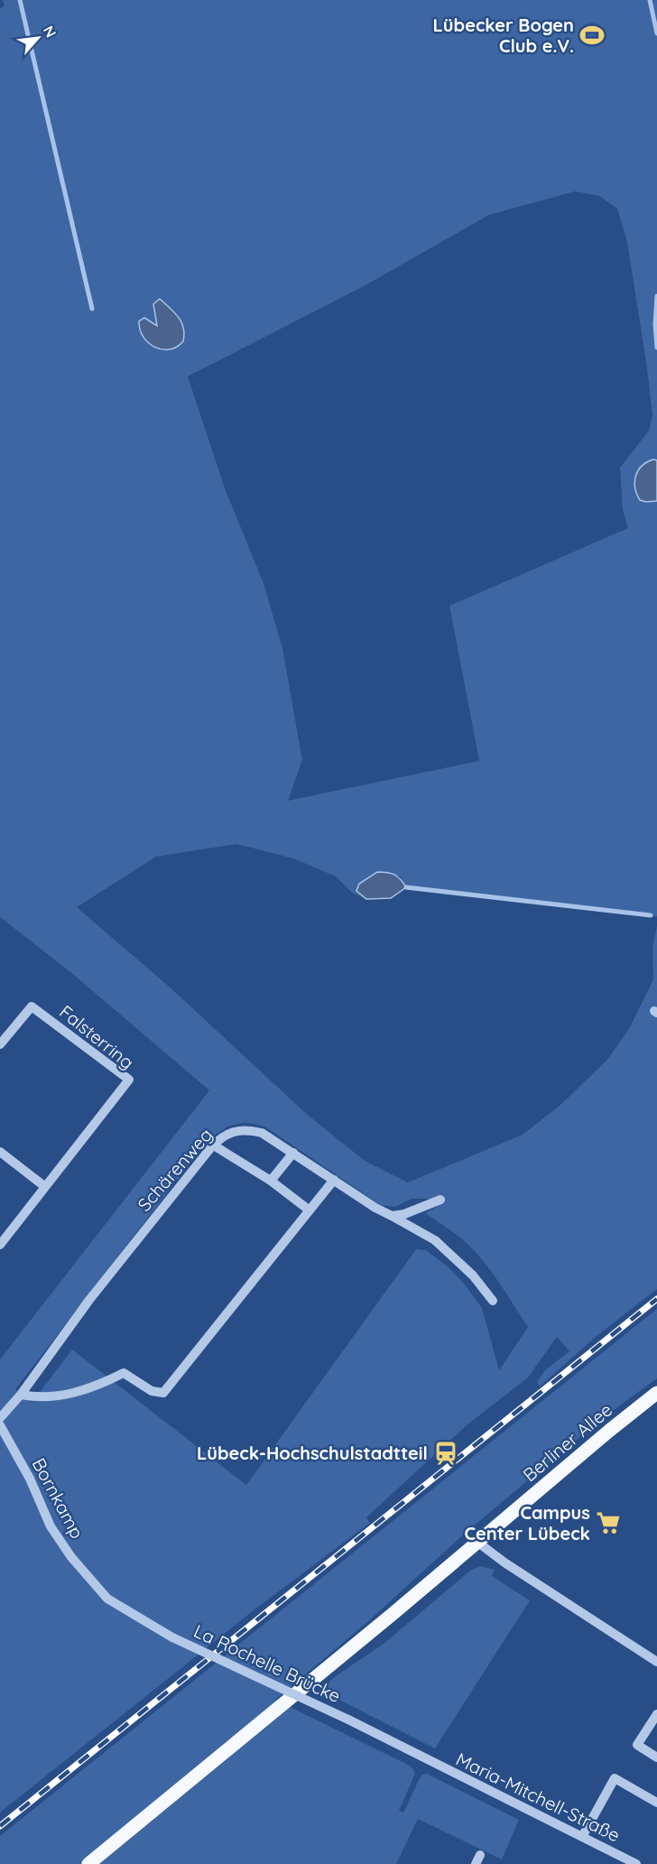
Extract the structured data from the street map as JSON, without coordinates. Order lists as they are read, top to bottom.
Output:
{
  "streets": {
    "main road": ["Berliner Allee"],
    "street": [
      "Falsterring",
      "Schärenweg",
      "Bornkamp",
      "La Rochelle Brücke",
      "Maria-Mitchell-Straße"
    ]
  },
  "crossings": [
    ["Bornkamp", "La Rochelle Brücke"],
    ["La Rochelle Brücke", "Maria-Mitchell-Straße"]
  ],
  "places": {
    "sports": ["Lübecker Bogen Club e.V."],
    "station": ["Lübeck-Hochschulstadtteil"],
    "supermarket": ["Campus Center Lübeck"]
  },
  "north": "top right"
}
